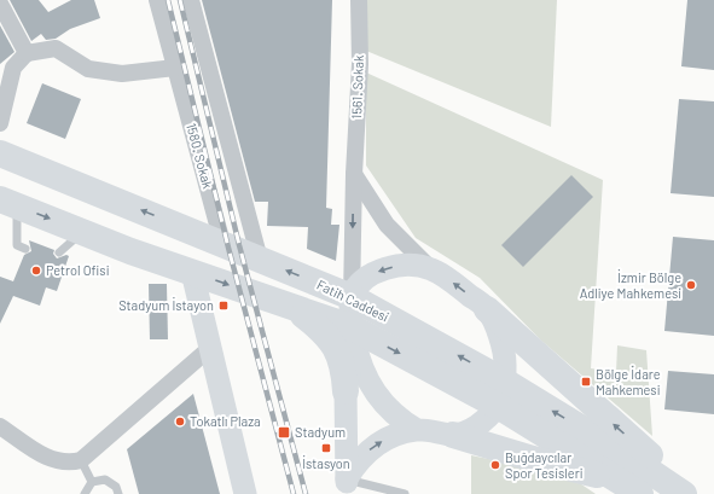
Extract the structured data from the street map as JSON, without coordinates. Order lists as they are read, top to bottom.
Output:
{
  "streets": {
    "main road": ["Fatih Caddesi"],
    "street": ["1561. Sokak", "1580. Sokak"]
  },
  "crossings": [
    ["1561. Sokak", "Fatih Caddesi"],
    ["1580. Sokak", "Fatih Caddesi"]
  ],
  "places": {
    "other": [
      "Petrol Ofisi",
      "İzmir Bölge Adliye Mahkemesi",
      "Tokatlı Plaza",
      "Buğdaycılar Spor Tesisleri"
    ],
    "transit": [
      "Stadyum İstayon",
      "Bölge İdare Mahkemesi",
      "Stadyum",
      "İstasyon"
    ]
  }
}
